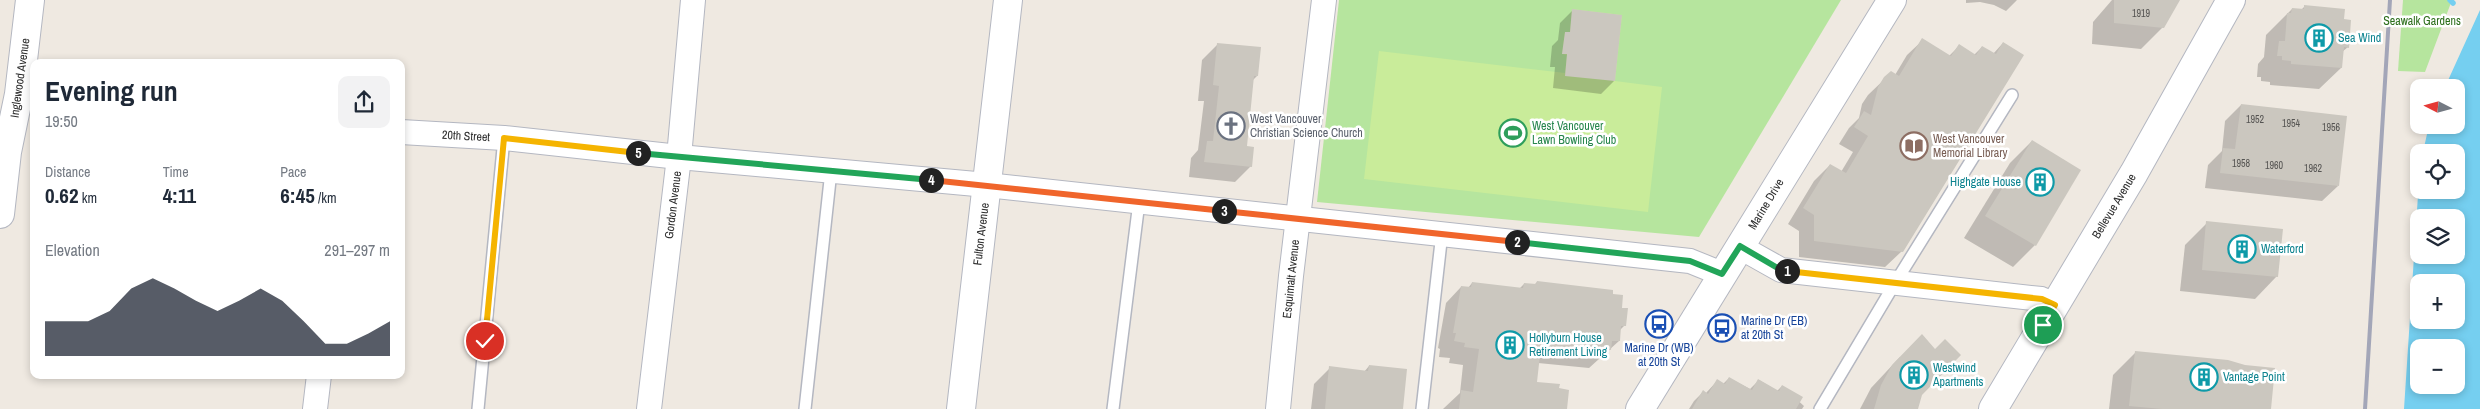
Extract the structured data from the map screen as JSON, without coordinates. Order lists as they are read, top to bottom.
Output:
{
  "streets": {
    "street": [
      "Inglewood Avenue",
      "20th Street",
      "Marine Drive",
      "Gordon Avenue",
      "Bellevue Avenue",
      "Fulton Avenue",
      "Esquimalt Avenue"
    ]
  },
  "crossings": [
    ["20th Street", "Marine Drive"],
    ["20th Street", "Gordon Avenue"],
    ["20th Street", "Fulton Avenue"],
    ["20th Street", "Esquimalt Avenue"]
  ],
  "parks": ["Seawalk Gardens"],
  "places": {
    "building": [
      "Sea Wind",
      "Highgate House",
      "Waterford",
      "Hollyburn House Retirement Living",
      "Westwind Apartments",
      "Vantage Point"
    ],
    "church": ["West Vancouver Christian Science Church"],
    "sports": ["West Vancouver Lawn Bowling Club"],
    "library": ["West Vancouver Memorial Library"],
    "bus stop": ["Marine Dr (WB) at 20th St", "Marine Dr (EB) at 20th St"]
  },
  "house_numbers": [
    "1919",
    "1952",
    "1954",
    "1956",
    "1958",
    "1960",
    "1962"
  ],
  "north": "left",
  "page": {
    "heading": ["Evening run", "19:50"],
    "map_buttons": ["+", "−"],
    "pins": [
      "5",
      "4",
      "3",
      "2",
      "1"
    ],
    "stats": [
      ["Distance", "0.62 km"],
      ["Time", "4:11"],
      ["Pace", "6:45 /km"]
    ],
    "chart": ["Elevation", "291–297 m"]
  }
}
